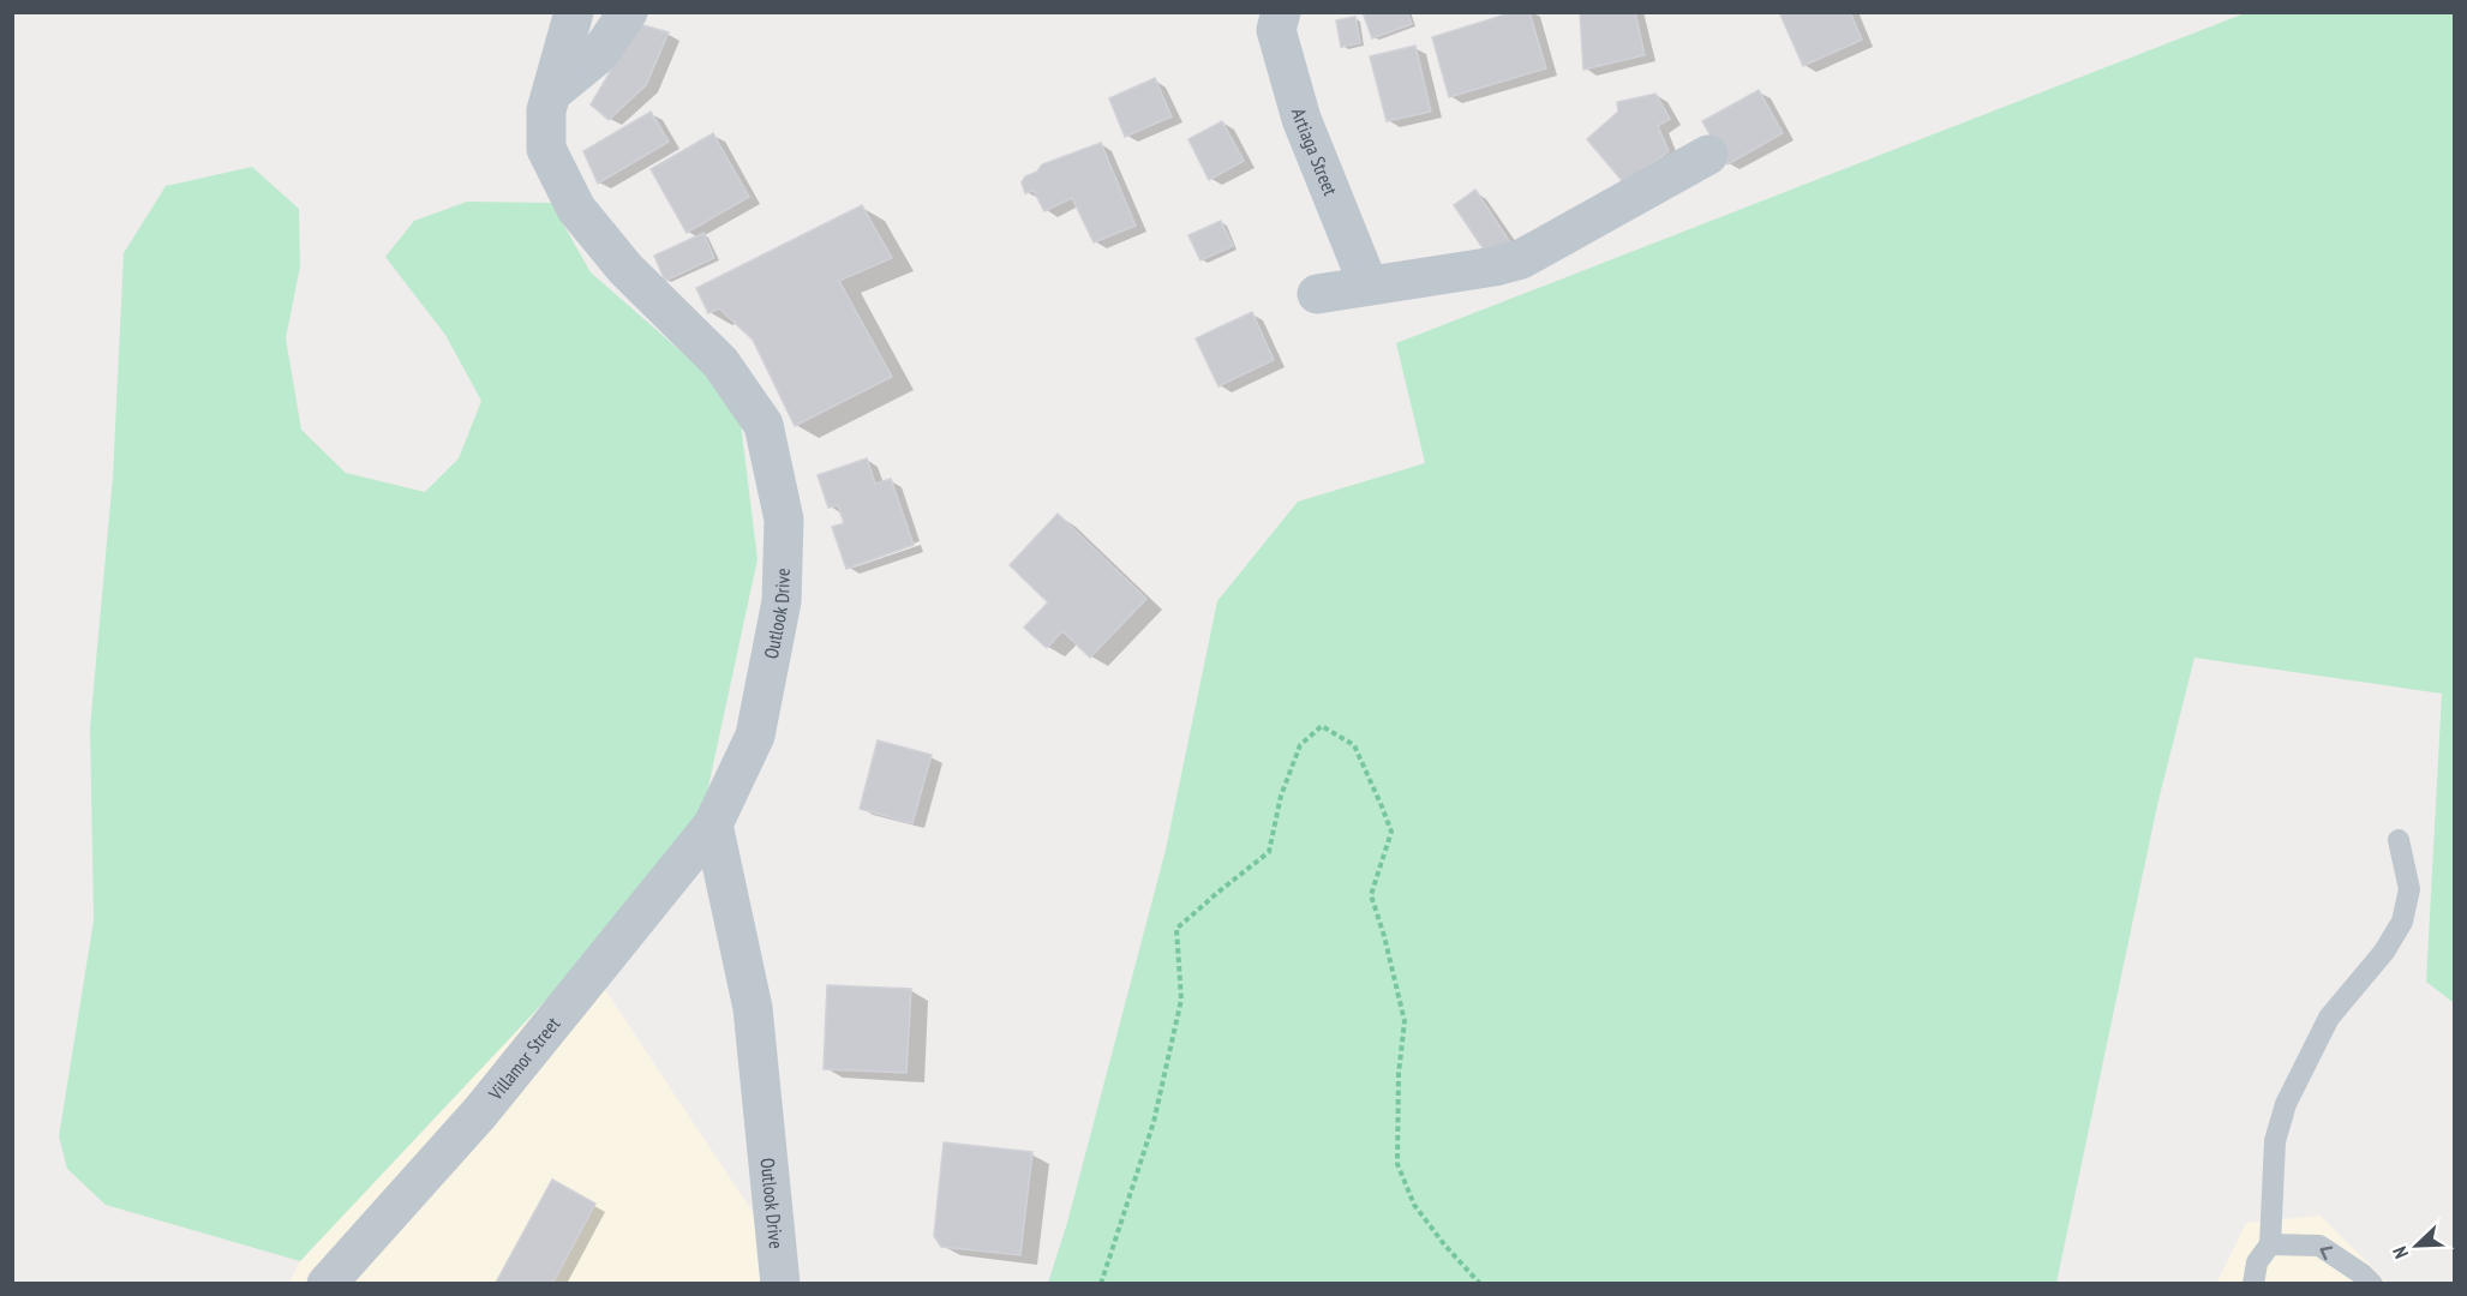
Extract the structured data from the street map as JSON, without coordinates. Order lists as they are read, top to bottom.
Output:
{
  "streets": {
    "street": ["Artiaga Street", "Outlook Drive", "Villamor Street"]
  },
  "crossings": [
    ["Outlook Drive", "Villamor Street"]
  ],
  "north": "bottom left"
}
